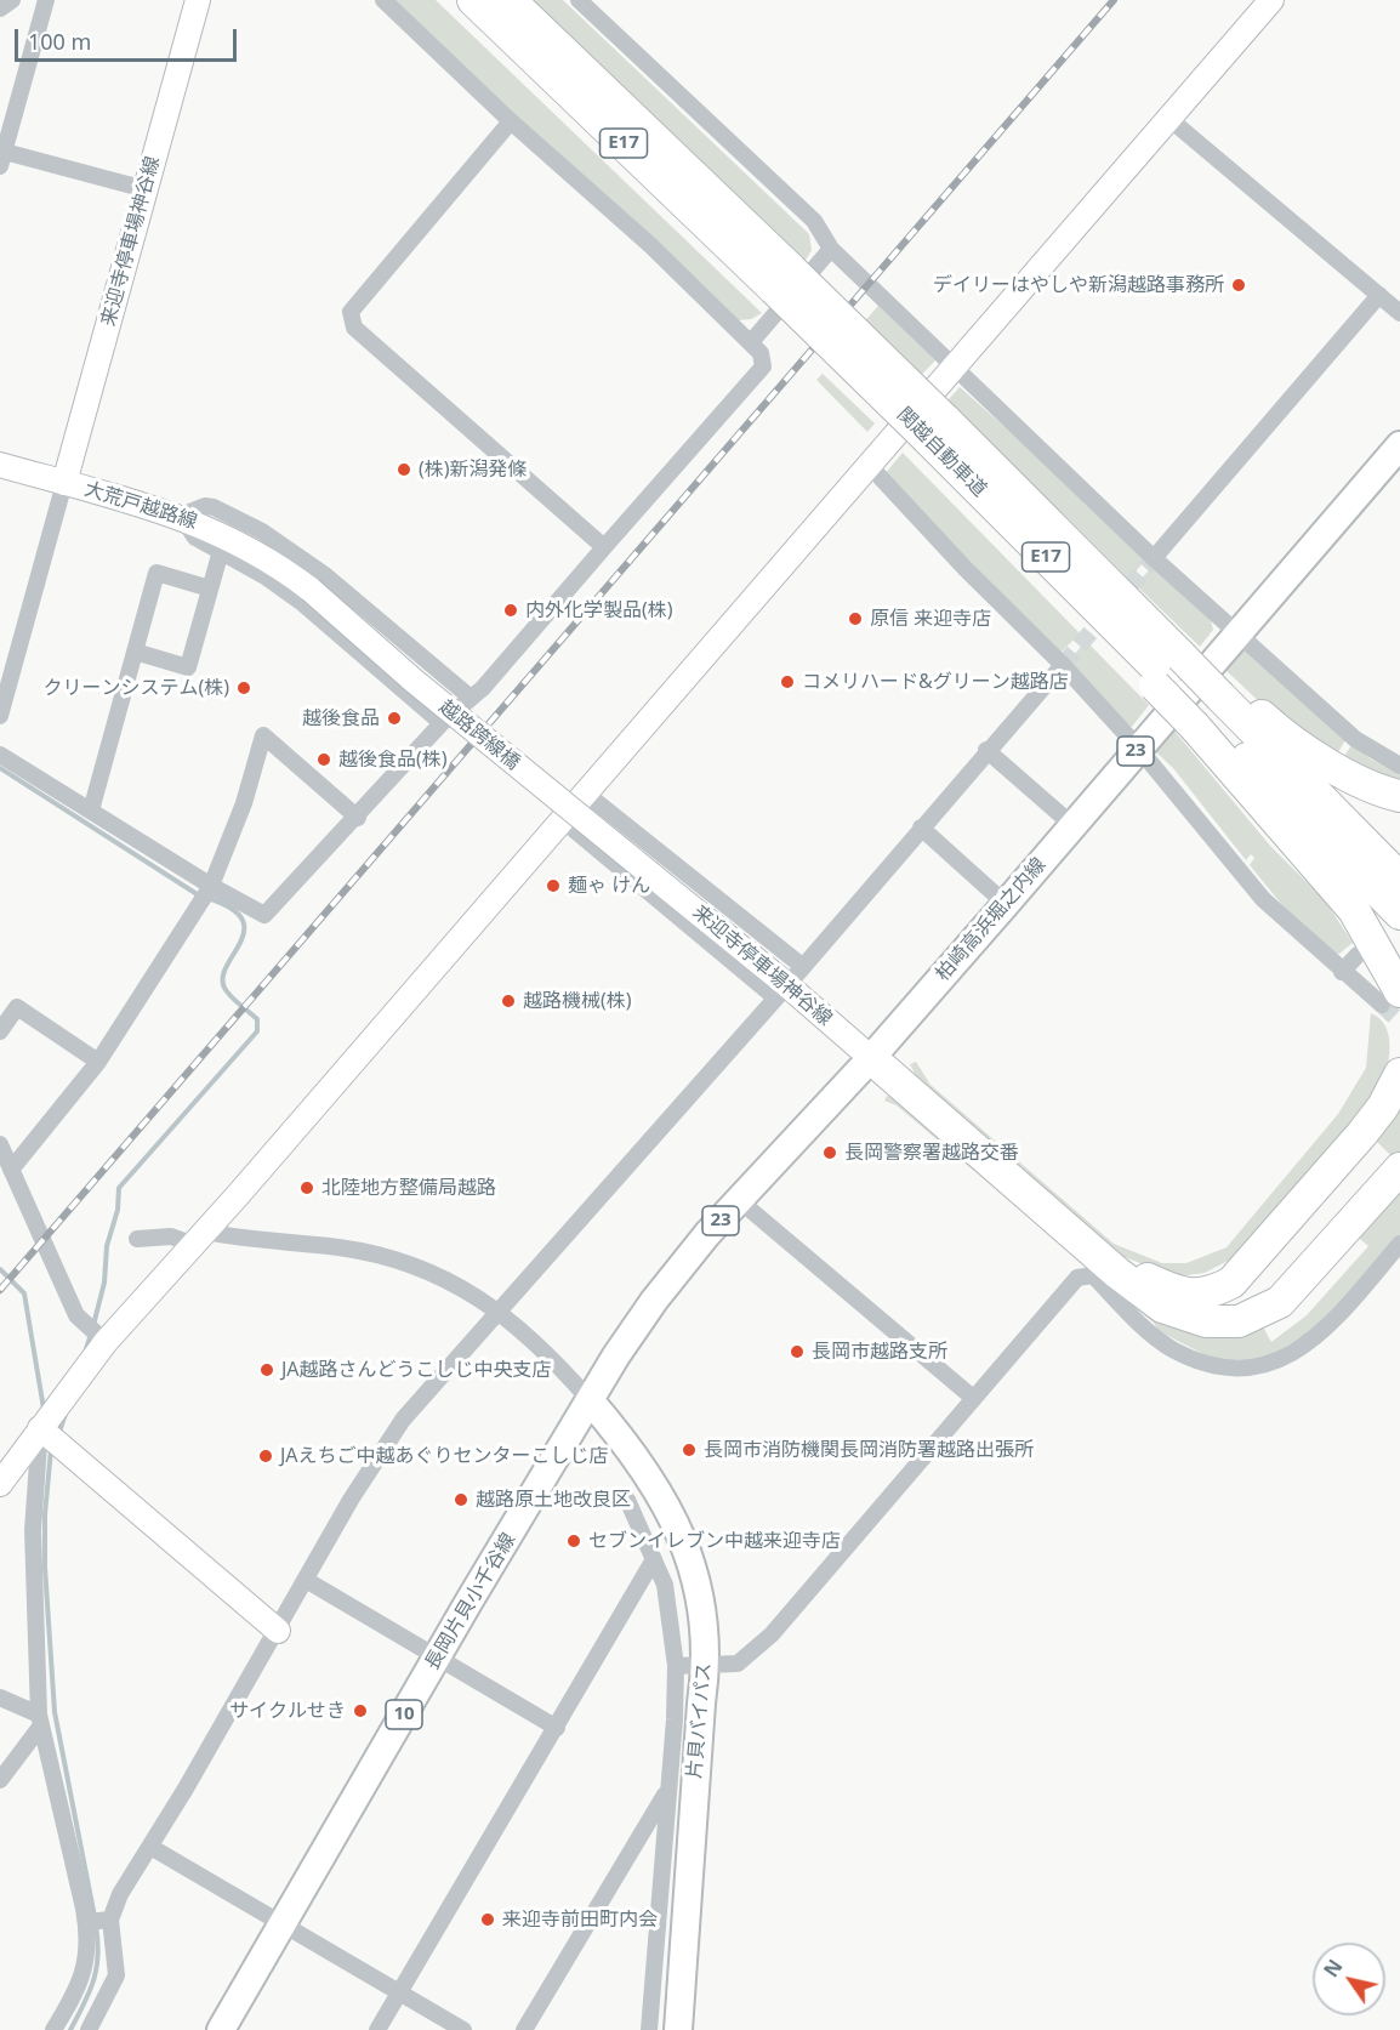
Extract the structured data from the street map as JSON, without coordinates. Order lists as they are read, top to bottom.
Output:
{
  "streets": {
    "highway": ["E17", "関越自動車道"],
    "main road": [
      "23",
      "柏崎高浜堀之内線",
      "長岡片貝小千谷線",
      "10",
      "片貝バイパス"
    ],
    "street": ["来迎寺停車場神谷線", "大荒戸越路線", "越路跨線橋"]
  },
  "crossings": [
    ["来迎寺停車場神谷線", "大荒戸越路線"],
    ["来迎寺停車場神谷線", "越路跨線橋"],
    ["来迎寺停車場神谷線", "柏崎高浜堀之内線"],
    ["大荒戸越路線", "越路跨線橋"],
    ["柏崎高浜堀之内線", "長岡片貝小千谷線"],
    ["柏崎高浜堀之内線", "片貝バイパス"],
    ["長岡片貝小千谷線", "片貝バイパス"]
  ],
  "places": [
    "デイリーはやしや新潟越路事務所",
    "(株)新潟発條",
    "内外化学製品(株)",
    "原信 来迎寺店",
    "コメリハード&グリーン越路店",
    "クリーンシステム(株)",
    "越後食品",
    "越後食品(株)",
    "麺ゃ けん",
    "越路機械(株)",
    "長岡警察署越路交番",
    "北陸地方整備局越路",
    "長岡市越路支所",
    "JA越路さんどうこしじ中央支店",
    "長岡市消防機関長岡消防署越路出張所",
    "JAえちご中越あぐりセンターこしじ店",
    "越路原土地改良区",
    "セブンイレブン中越来迎寺店",
    "サイクルせき",
    "来迎寺前田町内会"
  ],
  "scale_bar": "100 m",
  "north": "top left"
}
